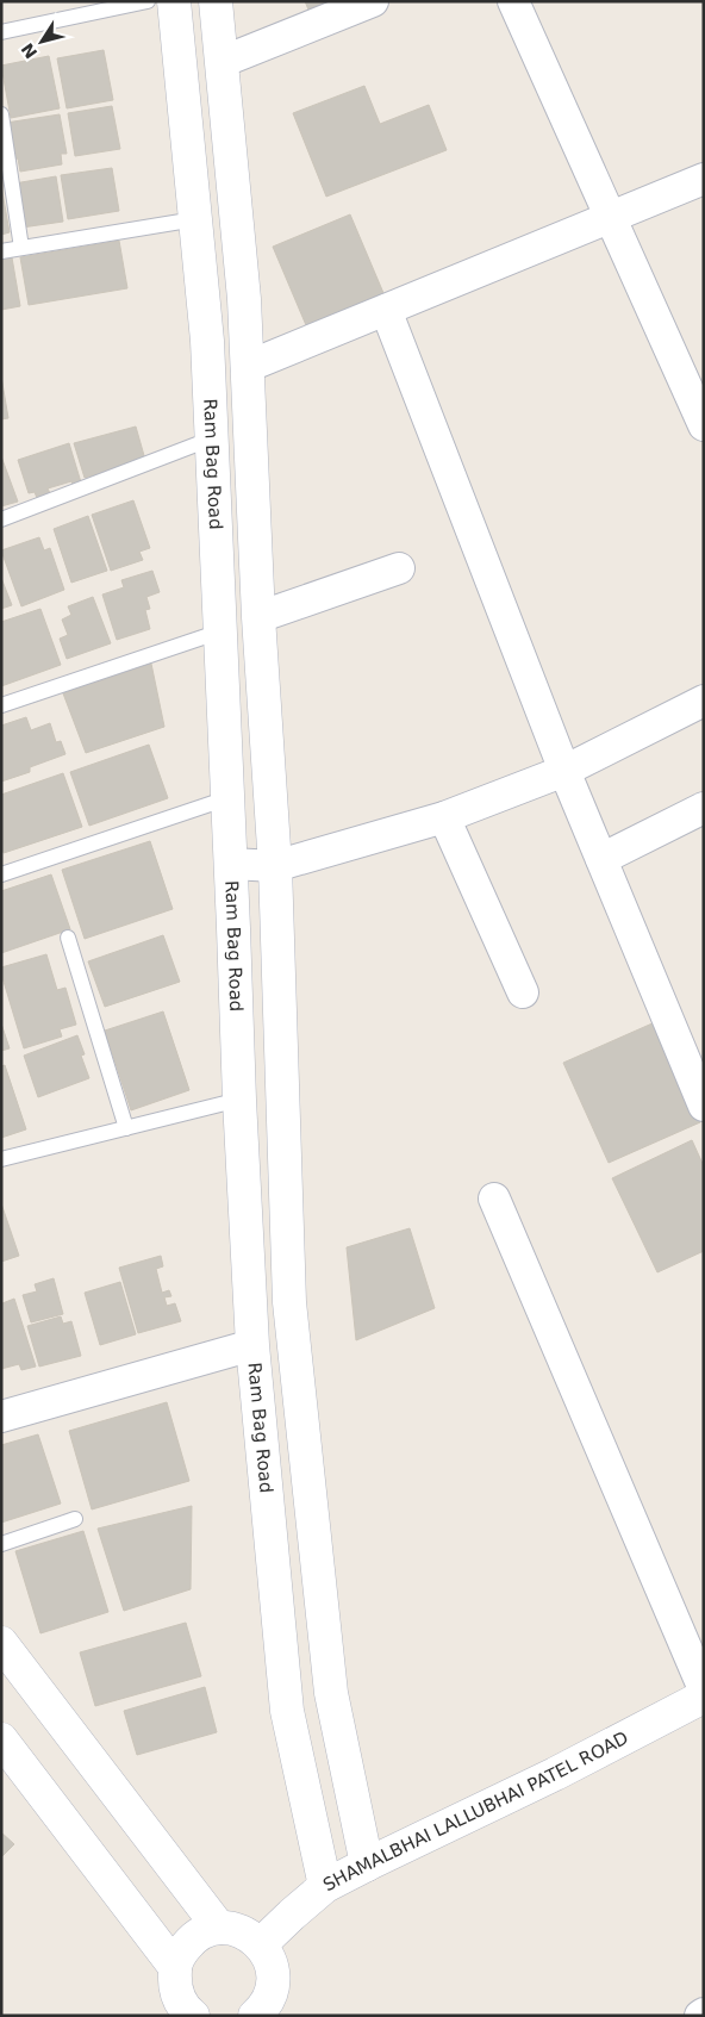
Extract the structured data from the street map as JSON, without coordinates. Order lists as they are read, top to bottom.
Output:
{
  "streets": {
    "street": ["Ram Bag Road", "SHAMALBHAI LALLUBHAI PATEL ROAD"]
  },
  "crossings": [
    ["Ram Bag Road", "SHAMALBHAI LALLUBHAI PATEL ROAD"]
  ],
  "north": "bottom left"
}
